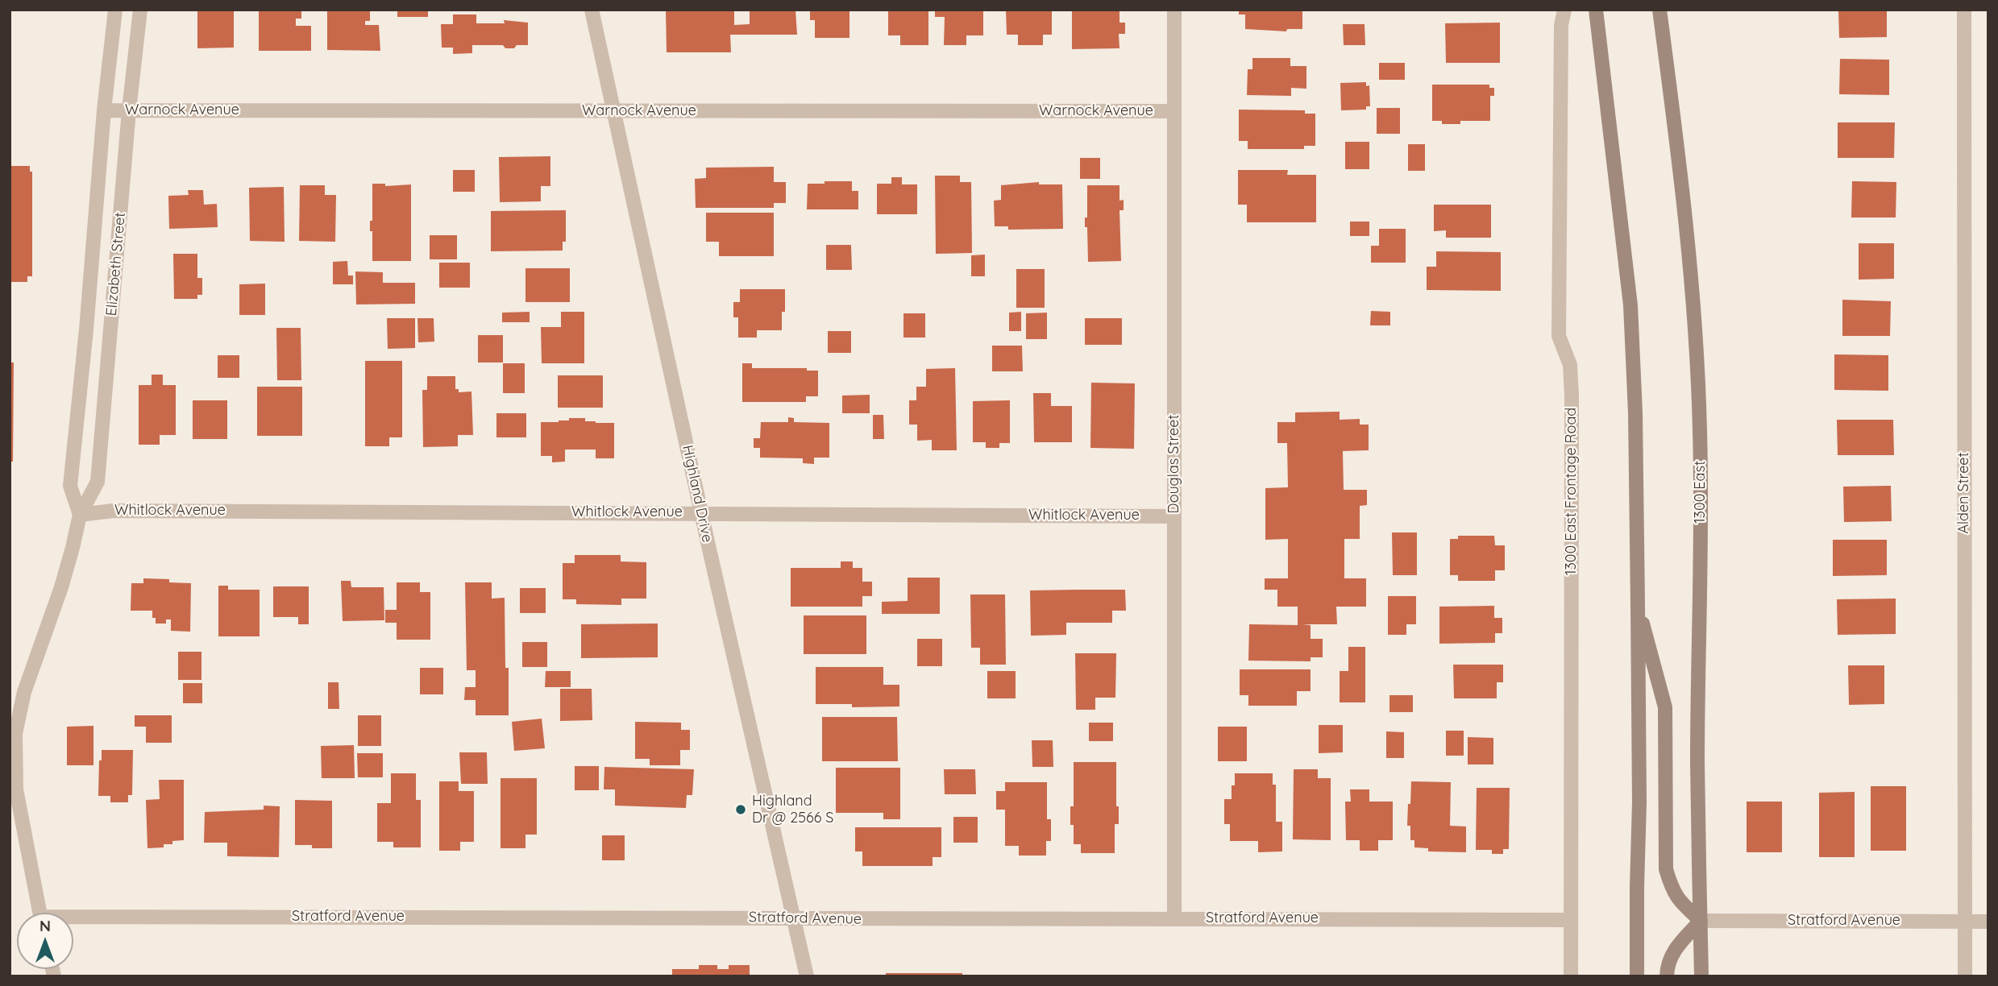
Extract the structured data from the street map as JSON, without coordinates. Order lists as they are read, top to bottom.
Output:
{
  "streets": {
    "main road": ["1300 East"],
    "street": [
      "Warnock Avenue",
      "Elizabeth Street",
      "Douglas Street",
      "1300 East Frontage Road",
      "Alden Street",
      "Highland Drive",
      "Whitlock Avenue",
      "Stratford Avenue"
    ]
  },
  "crossings": [
    ["Warnock Avenue", "Elizabeth Street"],
    ["Warnock Avenue", "Douglas Street"],
    ["Warnock Avenue", "Highland Drive"],
    ["Elizabeth Street", "Whitlock Avenue"],
    ["Douglas Street", "Whitlock Avenue"],
    ["Douglas Street", "Stratford Avenue"],
    ["1300 East Frontage Road", "Stratford Avenue"],
    ["1300 East", "Stratford Avenue"],
    ["Alden Street", "Stratford Avenue"],
    ["Highland Drive", "Whitlock Avenue"],
    ["Highland Drive", "Stratford Avenue"]
  ],
  "places": ["Highland Dr @ 2566 S"],
  "north": "top"
}
